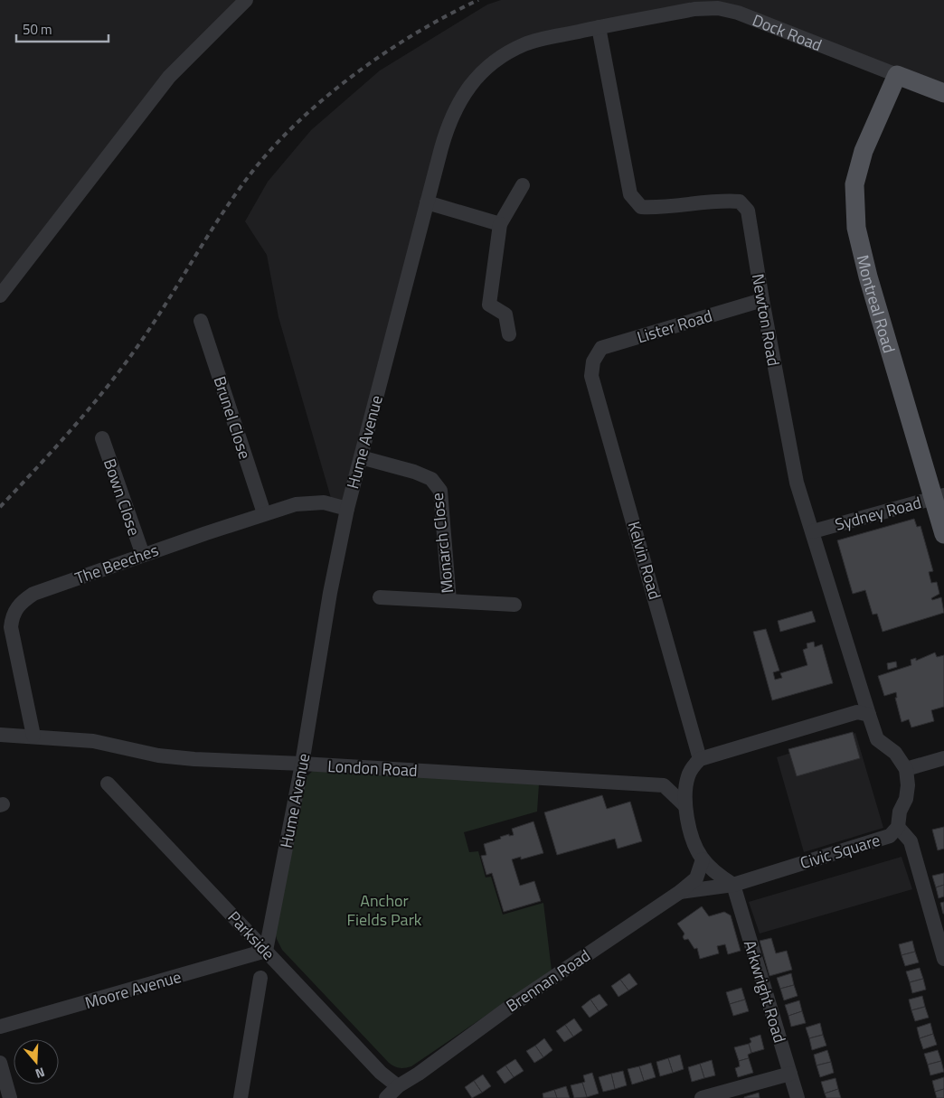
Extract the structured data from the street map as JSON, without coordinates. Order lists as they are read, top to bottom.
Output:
{
  "streets": {
    "main road": ["Dock Road", "Montreal Road"],
    "street": [
      "Newton Road",
      "Lister Road",
      "Brunel Close",
      "Hume Avenue",
      "Bown Close",
      "Sydney Road",
      "Monarch Close",
      "Kelvin Road",
      "The Beeches",
      "London Road",
      "Civic Square",
      "Parkside",
      "Brennan Road",
      "Moore Avenue",
      "Arkwright Road"
    ]
  },
  "crossings": [
    ["Dock Road", "Montreal Road"],
    ["Dock Road", "Newton Road"],
    ["Dock Road", "Hume Avenue"],
    ["Montreal Road", "Sydney Road"],
    ["Newton Road", "Lister Road"],
    ["Newton Road", "Hume Avenue"],
    ["Newton Road", "Sydney Road"],
    ["Lister Road", "Kelvin Road"],
    ["Brunel Close", "The Beeches"],
    ["Hume Avenue", "Monarch Close"],
    ["Hume Avenue", "The Beeches"],
    ["Hume Avenue", "London Road"],
    ["Hume Avenue", "Parkside"],
    ["Hume Avenue", "Moore Avenue"],
    ["Bown Close", "The Beeches"],
    ["The Beeches", "London Road"],
    ["Civic Square", "Brennan Road"],
    ["Civic Square", "Arkwright Road"],
    ["Parkside", "Brennan Road"],
    ["Parkside", "Moore Avenue"]
  ],
  "parks": ["Anchor Fields Park"],
  "scale_bar": "50 m",
  "north": "bottom"
}
